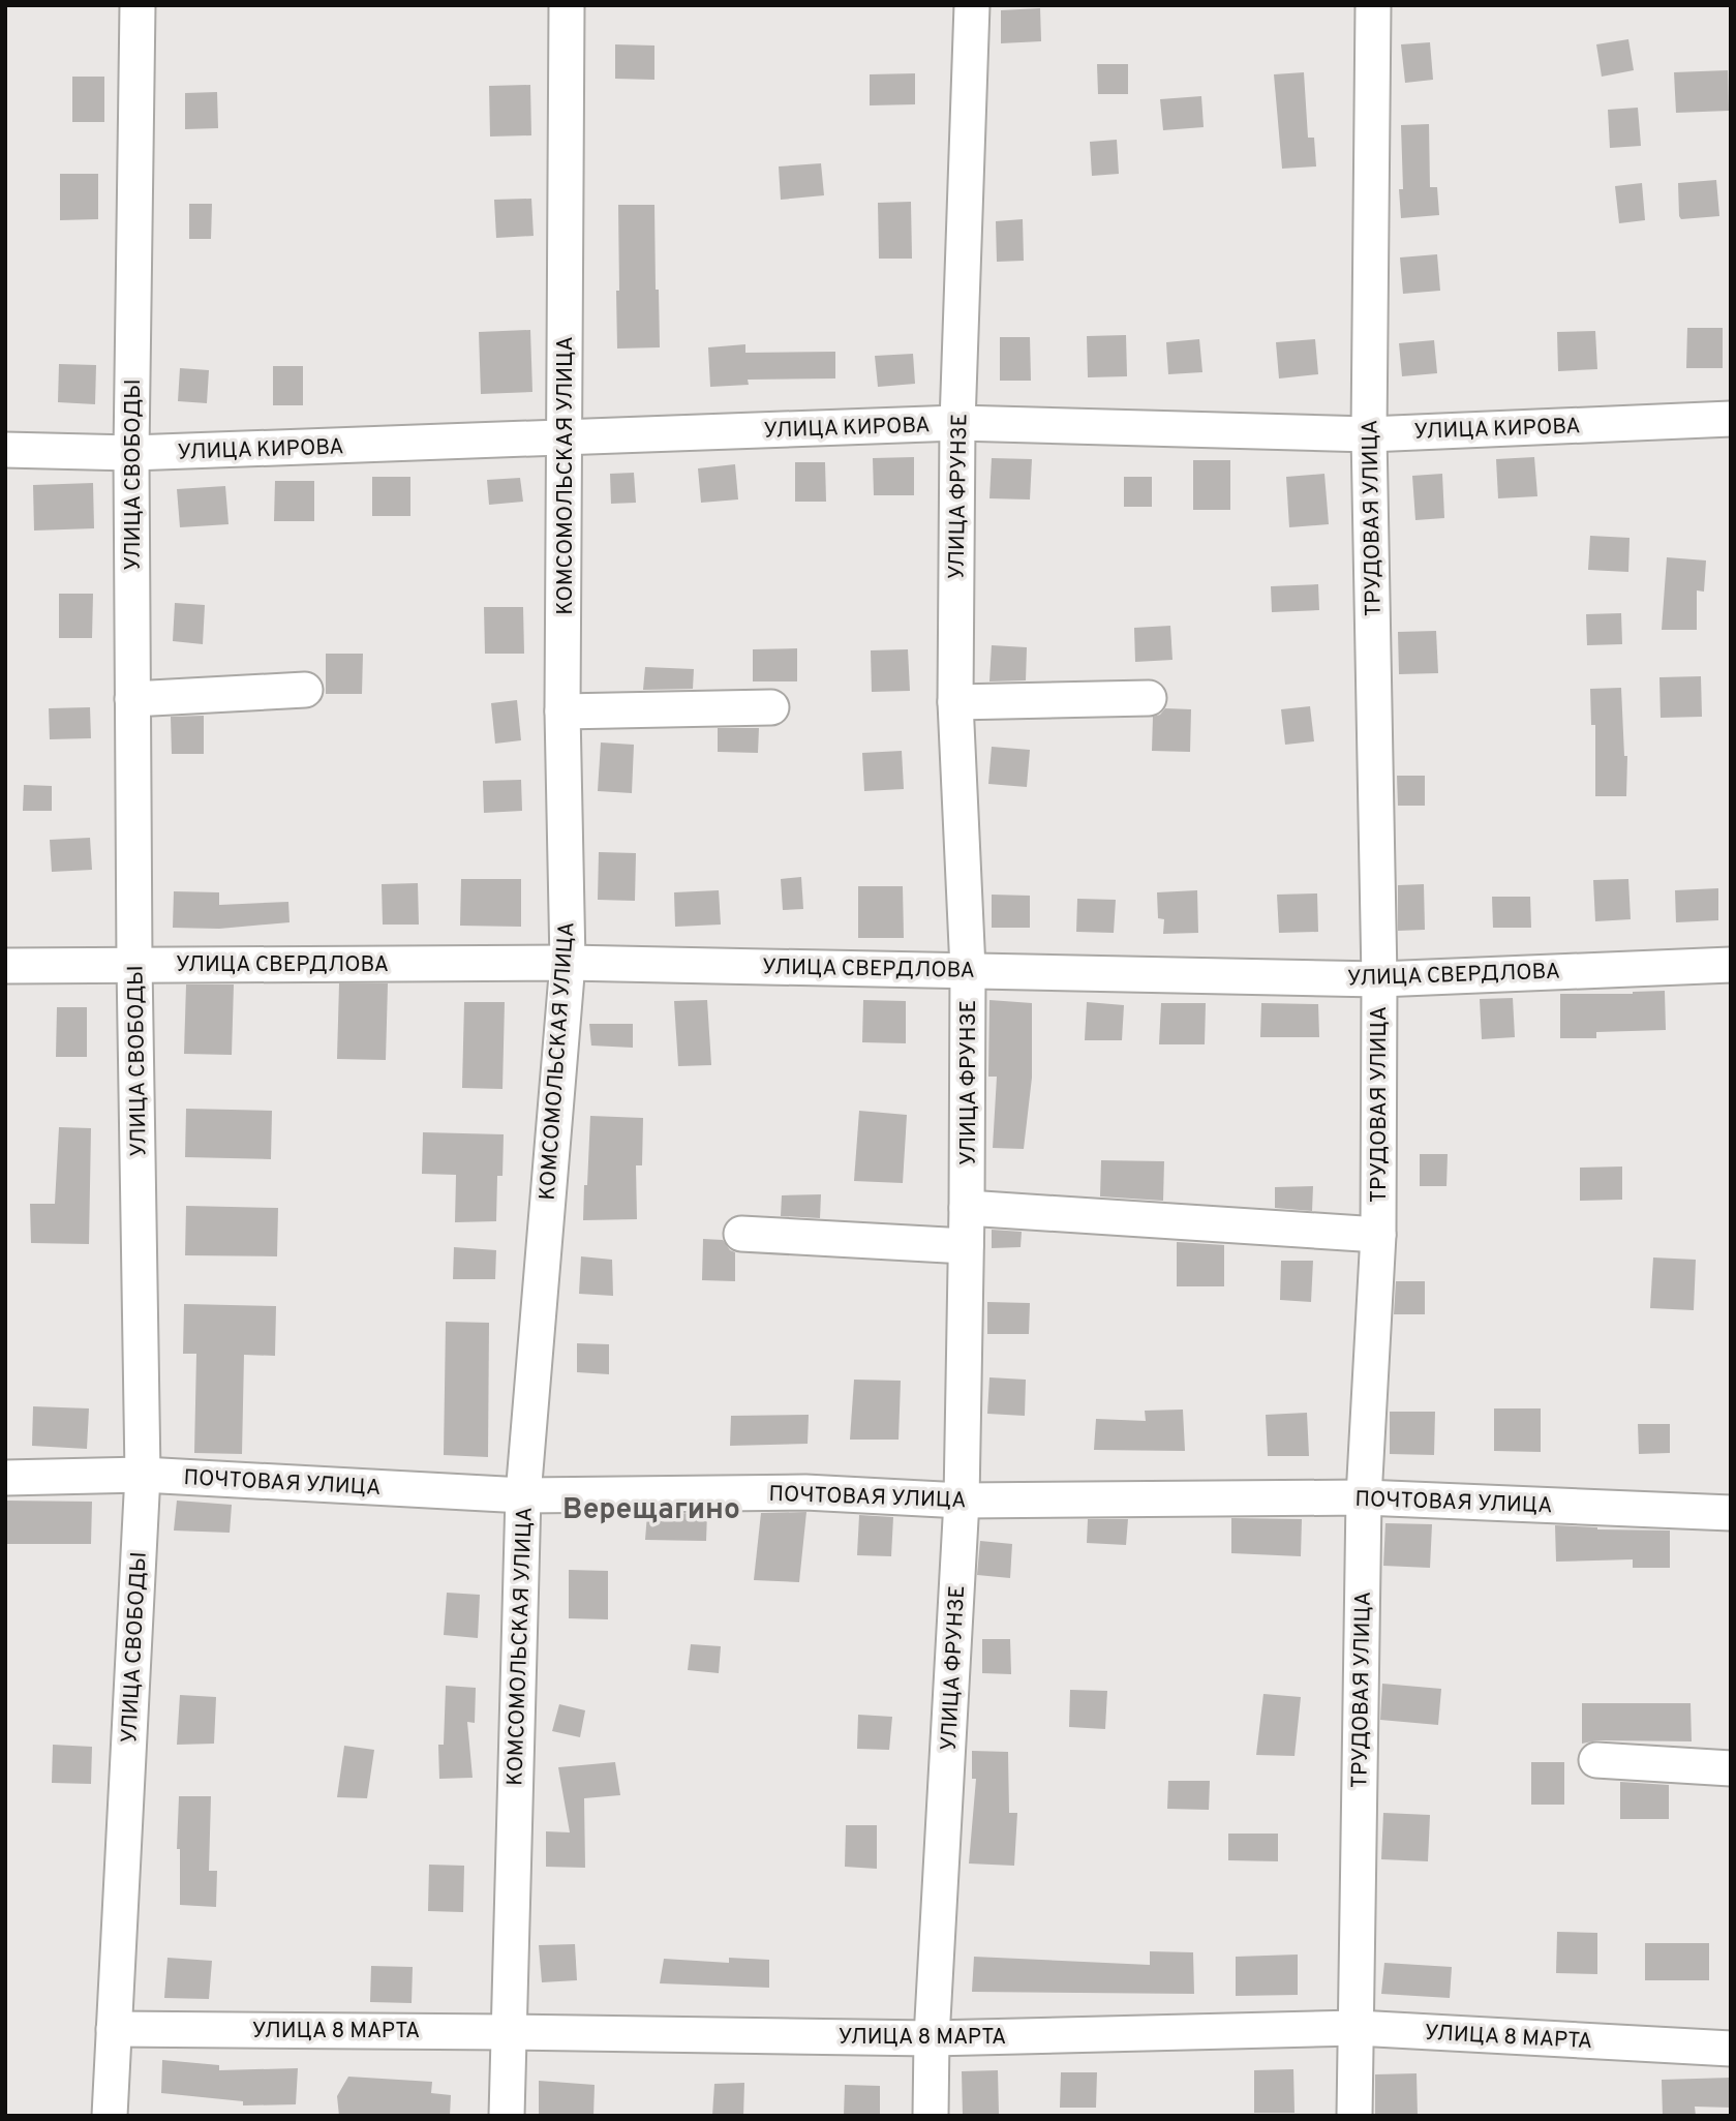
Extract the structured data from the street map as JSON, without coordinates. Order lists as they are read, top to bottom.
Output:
{
  "streets": {
    "street": [
      "УЛИЦА КИРОВА",
      "УЛИЦА СВОБОДЫ",
      "КОМСОМОЛЬСКАЯ УЛИЦА",
      "УЛИЦА ФРУНЗЕ",
      "ТРУДОВАЯ УЛИЦА",
      "УЛИЦА СВЕРДЛОВА",
      "ПОЧТОВАЯ УЛИЦА",
      "УЛИЦА 8 МАРТА"
    ]
  },
  "crossings": [
    ["УЛИЦА КИРОВА", "УЛИЦА СВОБОДЫ"],
    ["УЛИЦА КИРОВА", "КОМСОМОЛЬСКАЯ УЛИЦА"],
    ["УЛИЦА КИРОВА", "УЛИЦА ФРУНЗЕ"],
    ["УЛИЦА КИРОВА", "ТРУДОВАЯ УЛИЦА"],
    ["УЛИЦА СВОБОДЫ", "УЛИЦА СВЕРДЛОВА"],
    ["УЛИЦА СВОБОДЫ", "ПОЧТОВАЯ УЛИЦА"],
    ["УЛИЦА СВОБОДЫ", "УЛИЦА 8 МАРТА"],
    ["КОМСОМОЛЬСКАЯ УЛИЦА", "УЛИЦА СВЕРДЛОВА"],
    ["КОМСОМОЛЬСКАЯ УЛИЦА", "ПОЧТОВАЯ УЛИЦА"],
    ["КОМСОМОЛЬСКАЯ УЛИЦА", "УЛИЦА 8 МАРТА"],
    ["УЛИЦА ФРУНЗЕ", "УЛИЦА СВЕРДЛОВА"],
    ["УЛИЦА ФРУНЗЕ", "ПОЧТОВАЯ УЛИЦА"],
    ["УЛИЦА ФРУНЗЕ", "УЛИЦА 8 МАРТА"],
    ["ТРУДОВАЯ УЛИЦА", "УЛИЦА СВЕРДЛОВА"],
    ["ТРУДОВАЯ УЛИЦА", "ПОЧТОВАЯ УЛИЦА"],
    ["ТРУДОВАЯ УЛИЦА", "УЛИЦА 8 МАРТА"]
  ],
  "districts": ["Верещагино"]
}
